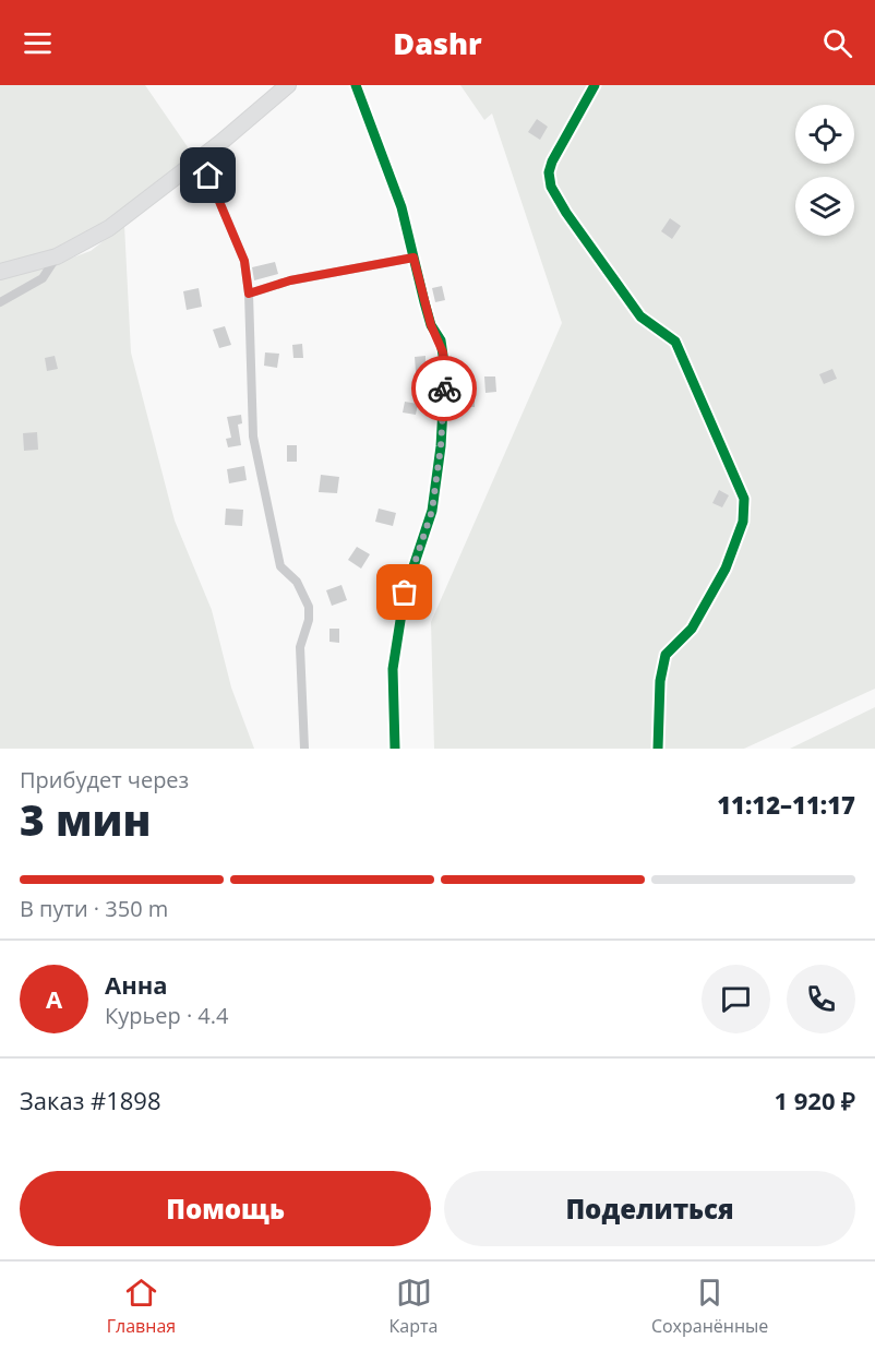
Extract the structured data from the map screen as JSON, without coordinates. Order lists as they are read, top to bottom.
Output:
{
  "page": {
    "header": "Dashr",
    "heading": ["3 мин", "Прибудет через", "11:12–11:17"],
    "panel": [
      "Анна",
      "Курьер · 4.4",
      "Заказ #1898",
      "1 920 ₽"
    ],
    "bar": "В пути · 350 m",
    "round": "А",
    "buttons": ["Помощь", "Поделиться"],
    "tabs": ["Главная", "Карта", "Сохранённые"]
  }
}
